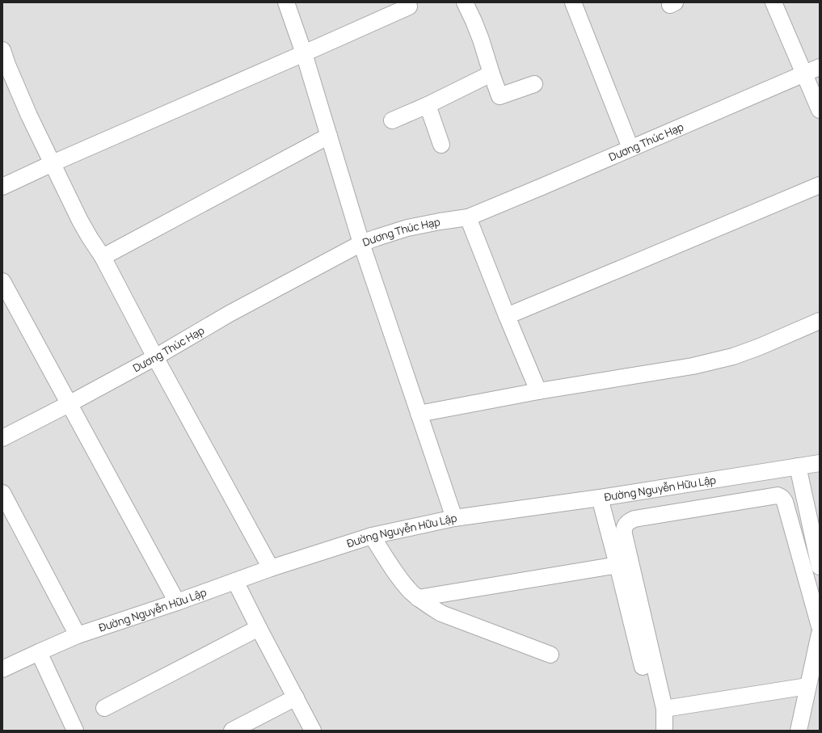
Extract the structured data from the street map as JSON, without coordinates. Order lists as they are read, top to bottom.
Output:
{
  "streets": {
    "street": ["Dương Thúc Hạp", "Đường Nguyễn Hữu Lập"]
  }
}
